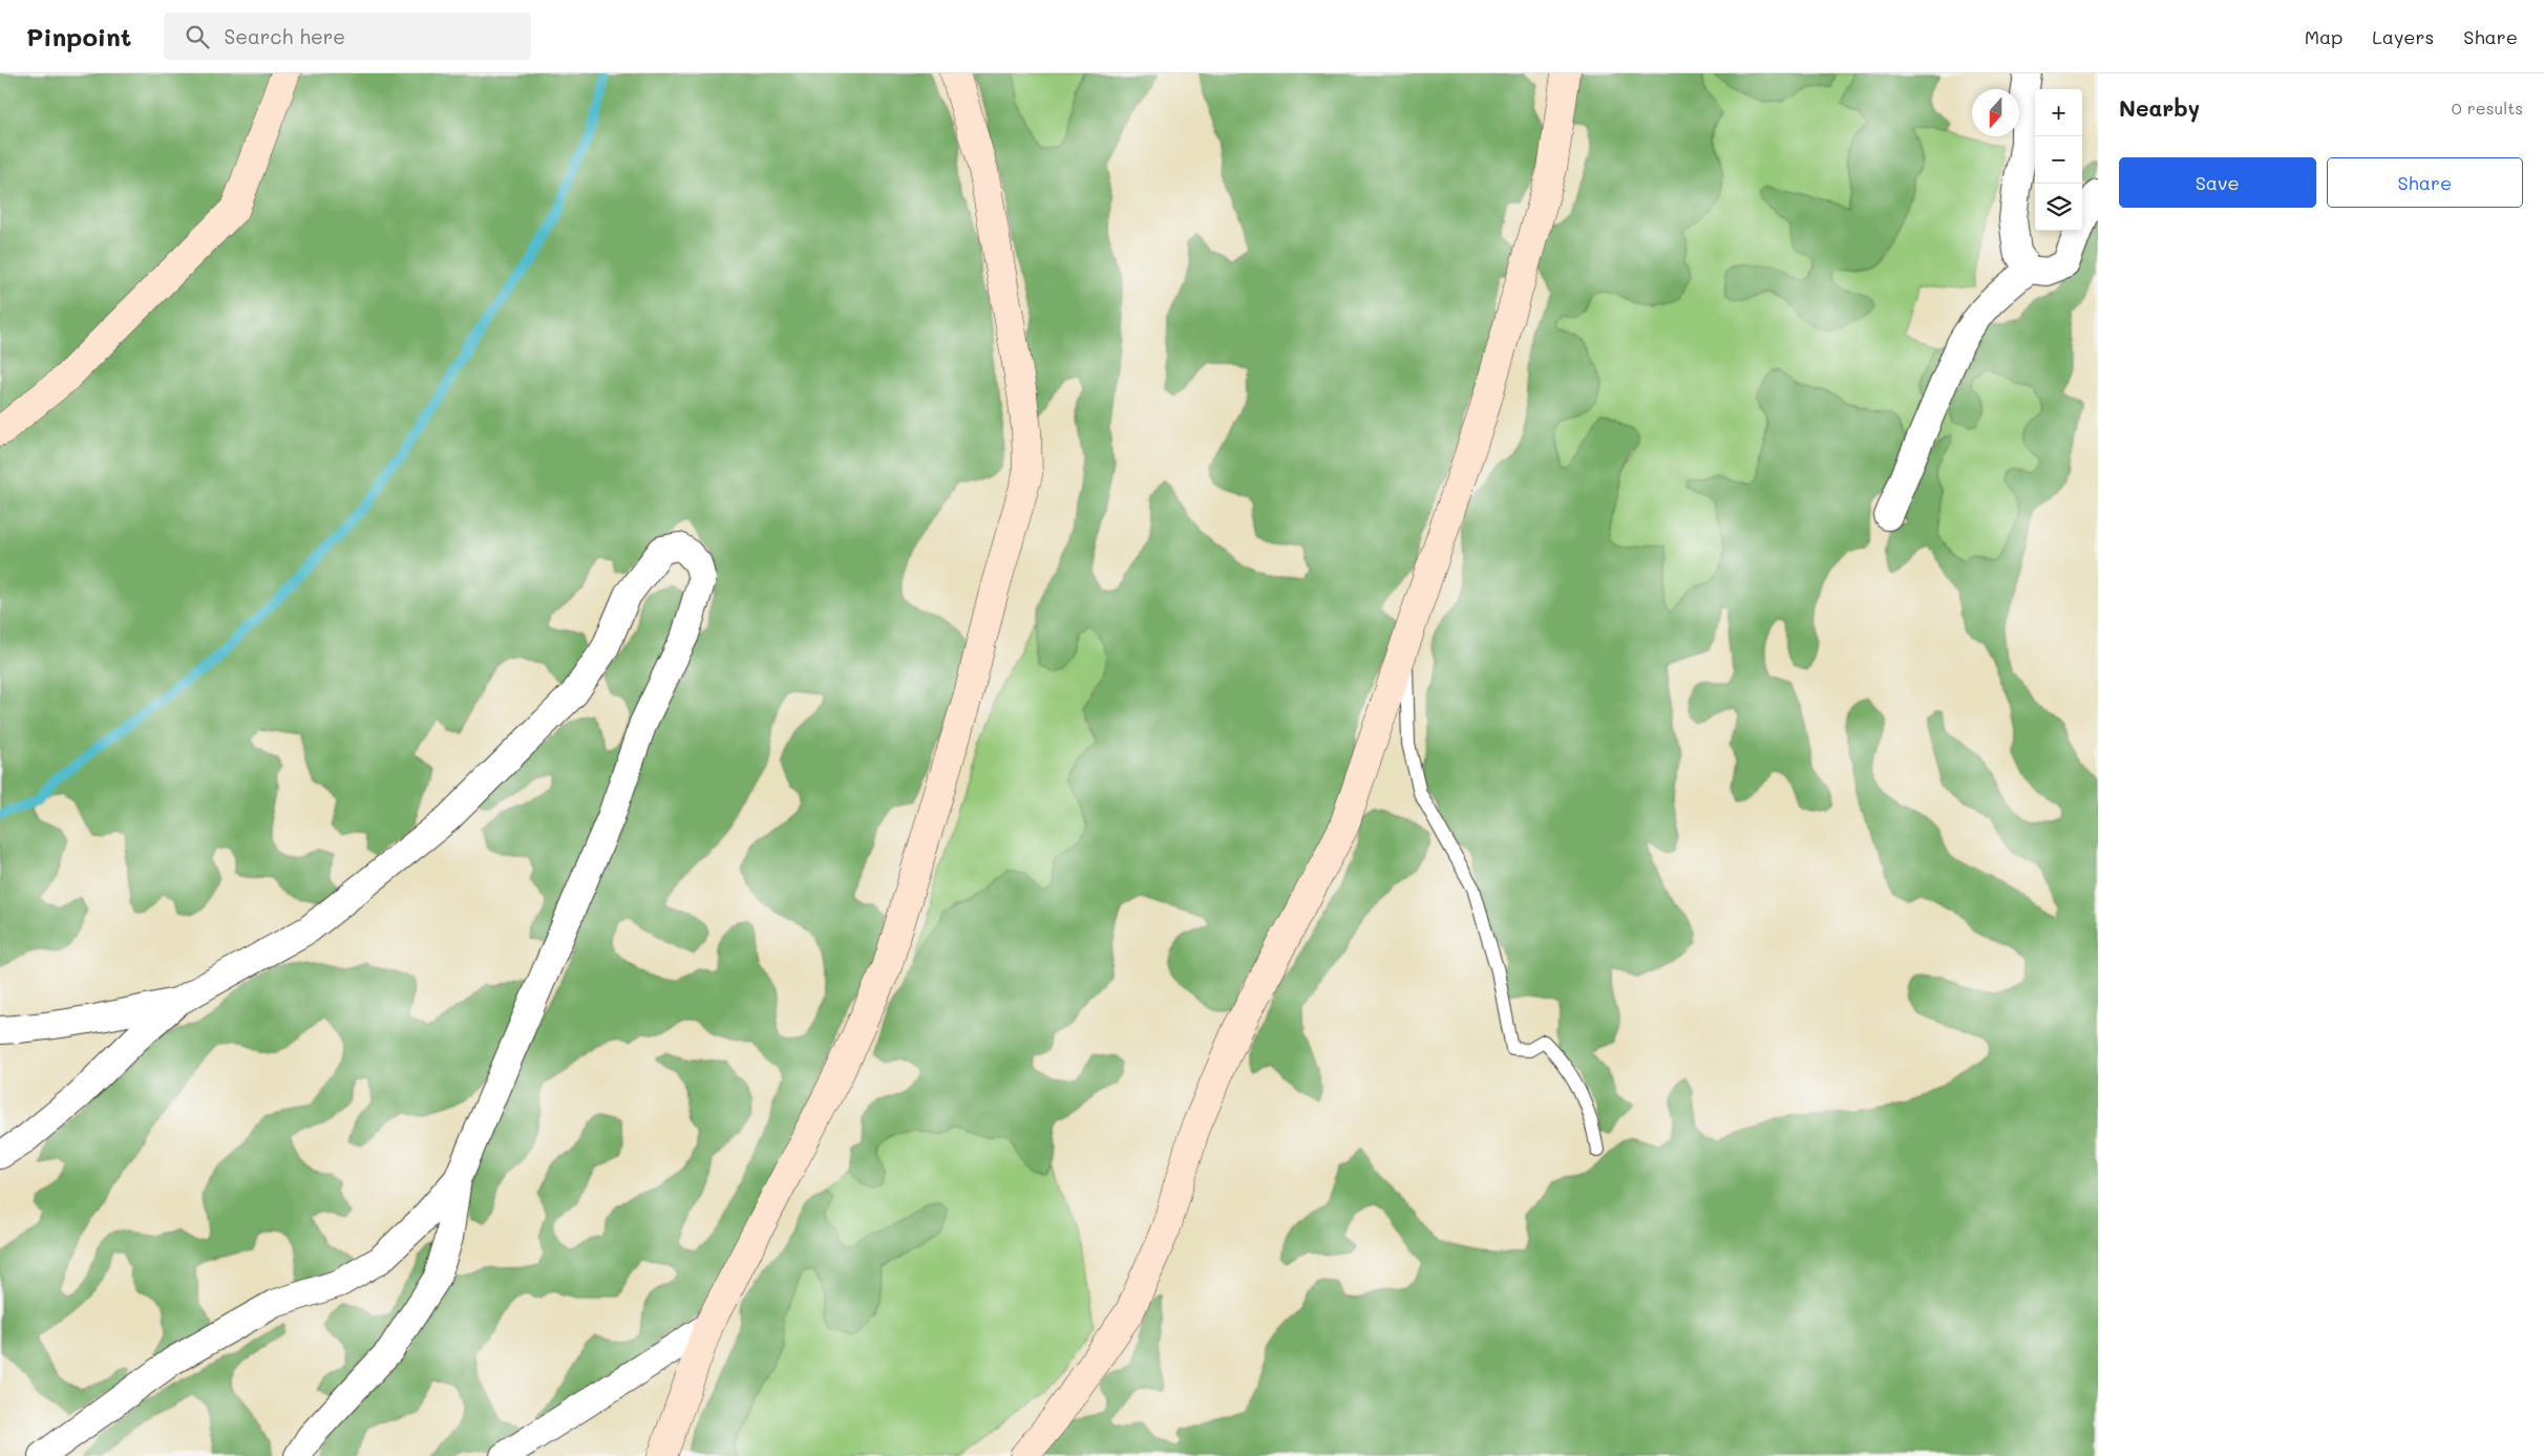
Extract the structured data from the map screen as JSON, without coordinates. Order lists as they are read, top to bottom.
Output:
{
  "north": "bottom",
  "page": {
    "header": "Pinpoint",
    "search": "Search here",
    "nav": ["Map", "Layers", "Share"],
    "heading": ["Nearby", "0 results"],
    "map_buttons": ["+", "−"],
    "buttons": ["Save", "Share"]
  }
}
